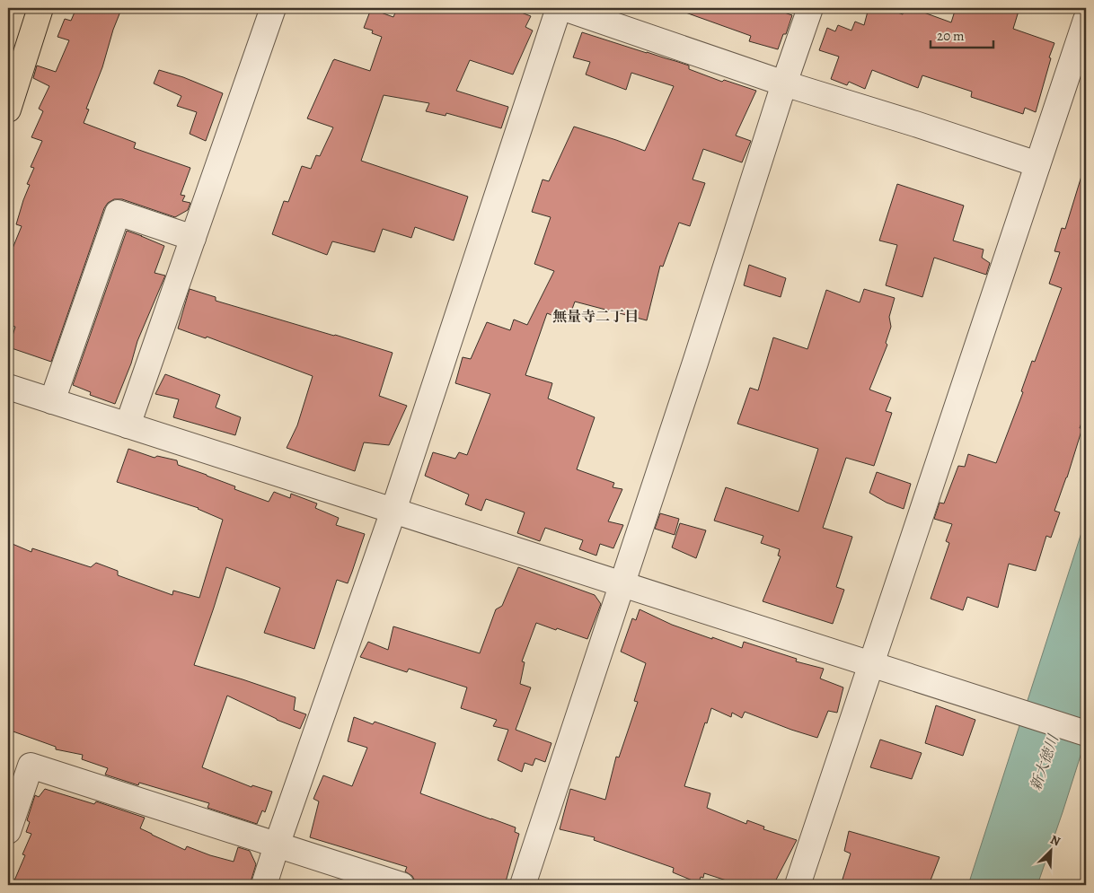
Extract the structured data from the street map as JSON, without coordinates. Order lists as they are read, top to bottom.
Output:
{
  "districts": ["無量寺二丁目"],
  "water": ["新大徳川"],
  "scale_bar": "20 m",
  "north": "top right"
}
